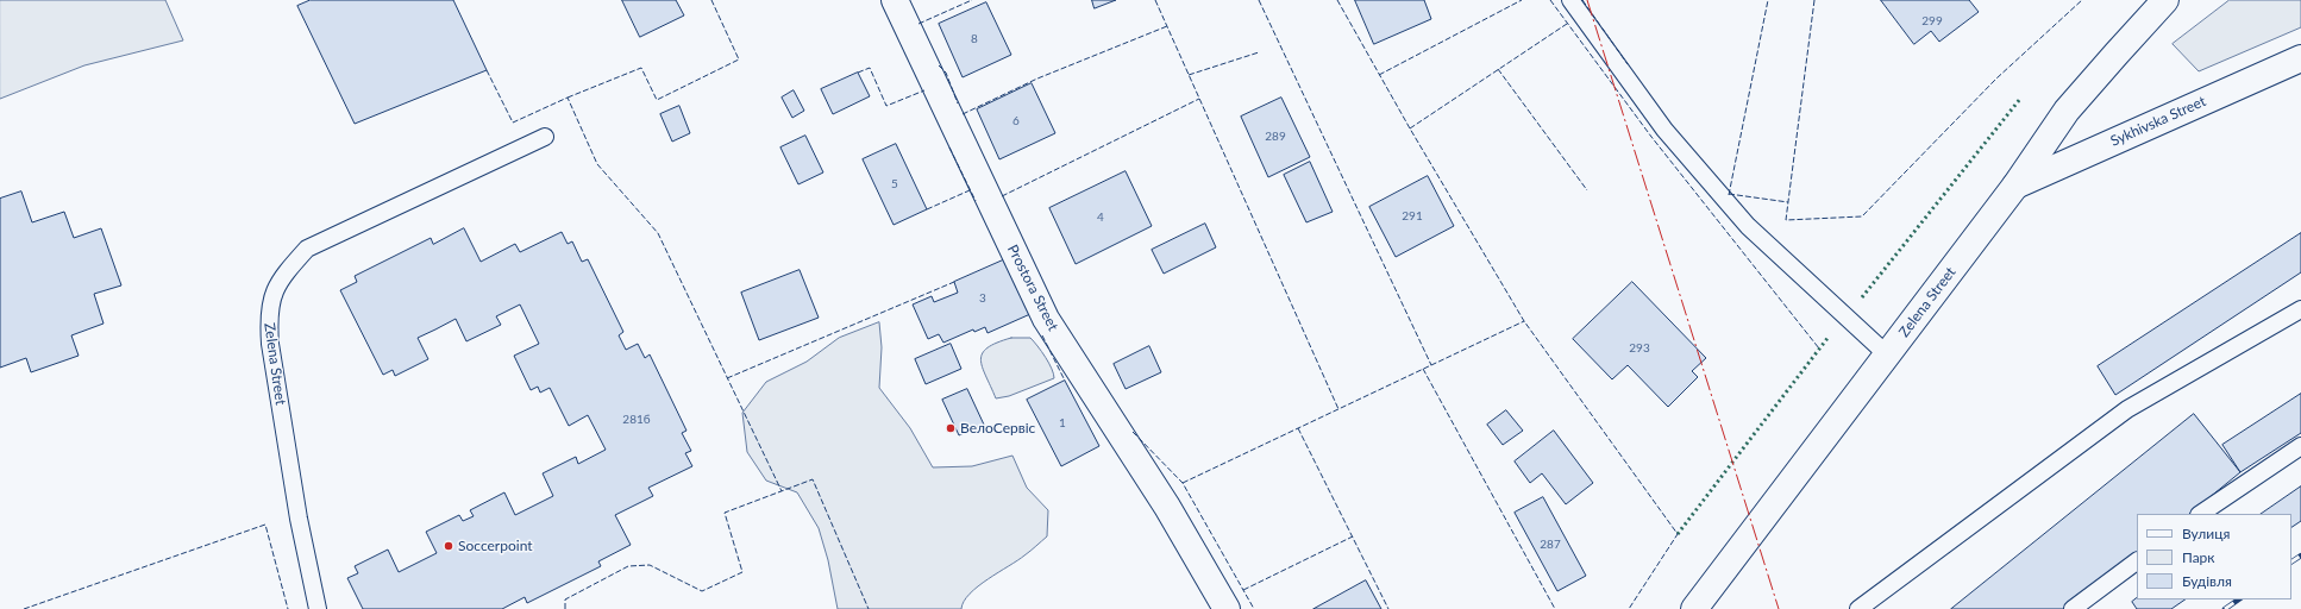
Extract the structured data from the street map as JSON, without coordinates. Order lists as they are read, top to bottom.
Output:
{
  "streets": {
    "main road": ["Sykhivska Street", "Prostora Street", "Zelena Street"]
  },
  "crossings": [
    ["Sykhivska Street", "Zelena Street"]
  ],
  "places": ["ВелоСервіс", "Soccerpoint"],
  "house_numbers": [
    "299",
    "8",
    "6",
    "289",
    "5",
    "291",
    "4",
    "3",
    "293",
    "281б",
    "1",
    "287"
  ],
  "legend": ["Вулиця", "Парк", "Будівля"]
}
